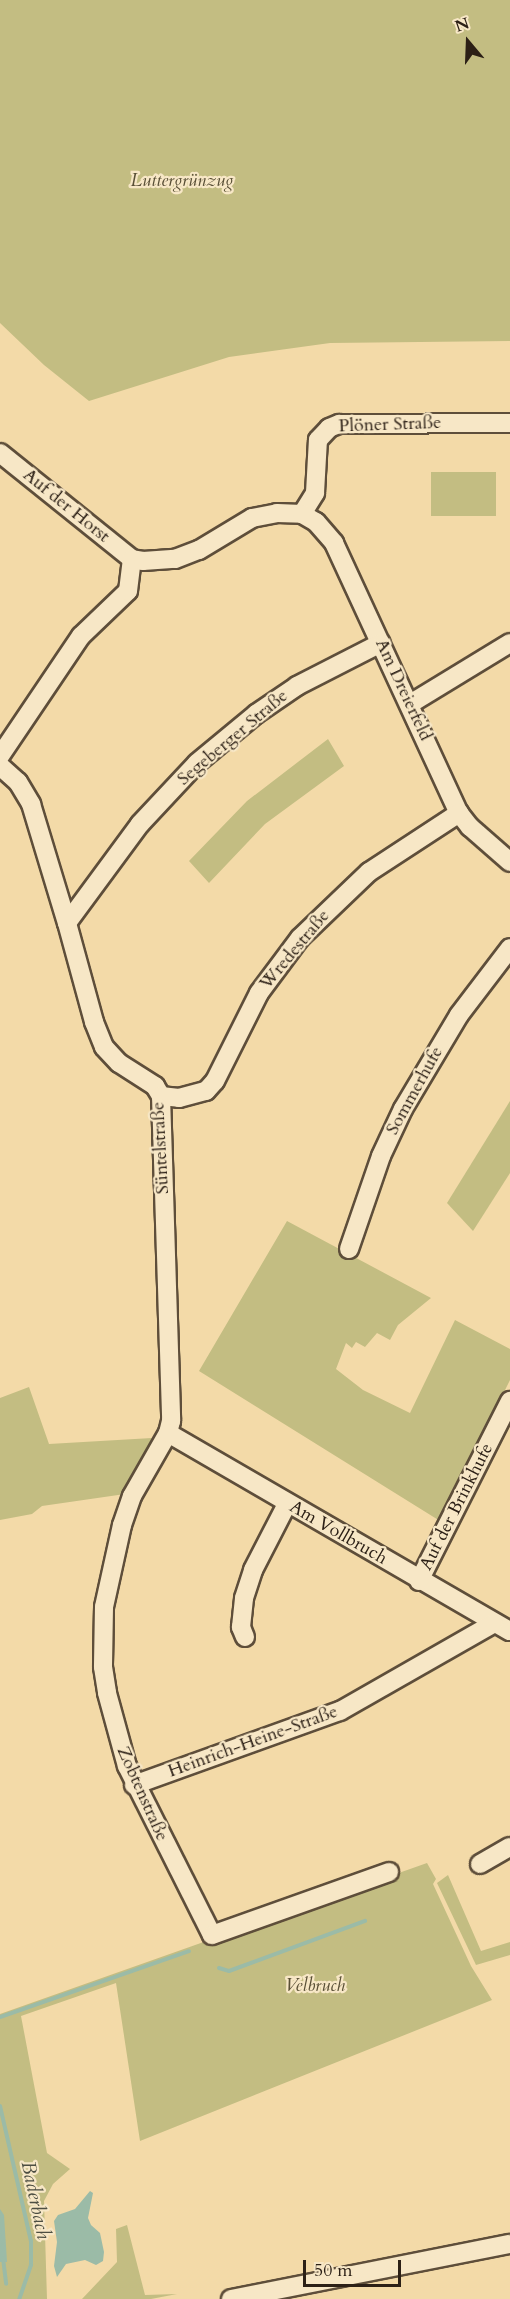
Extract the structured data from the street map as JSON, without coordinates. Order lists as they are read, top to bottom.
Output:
{
  "streets": {
    "street": [
      "Plöner Straße",
      "Auf der Horst",
      "Am Dreierfeld",
      "Segeberger Straße",
      "Wredestraße",
      "Sommerhufe",
      "Süntelstraße",
      "Auf der Brinkhufe",
      "Am Vollbruch",
      "Heinrich-Heine-Straße",
      "Zobtenstraße"
    ]
  },
  "crossings": [
    ["Plöner Straße", "Am Dreierfeld"],
    ["Am Dreierfeld", "Segeberger Straße"],
    ["Am Dreierfeld", "Wredestraße"],
    ["Segeberger Straße", "Süntelstraße"],
    ["Wredestraße", "Süntelstraße"],
    ["Süntelstraße", "Am Vollbruch"],
    ["Süntelstraße", "Zobtenstraße"],
    ["Auf der Brinkhufe", "Am Vollbruch"],
    ["Am Vollbruch", "Heinrich-Heine-Straße"],
    ["Am Vollbruch", "Zobtenstraße"],
    ["Heinrich-Heine-Straße", "Zobtenstraße"]
  ],
  "water": ["Baderbach"],
  "parks": ["Luttergrünzug", "Velbruch"],
  "scale_bar": "50 m",
  "north": "top"
}
